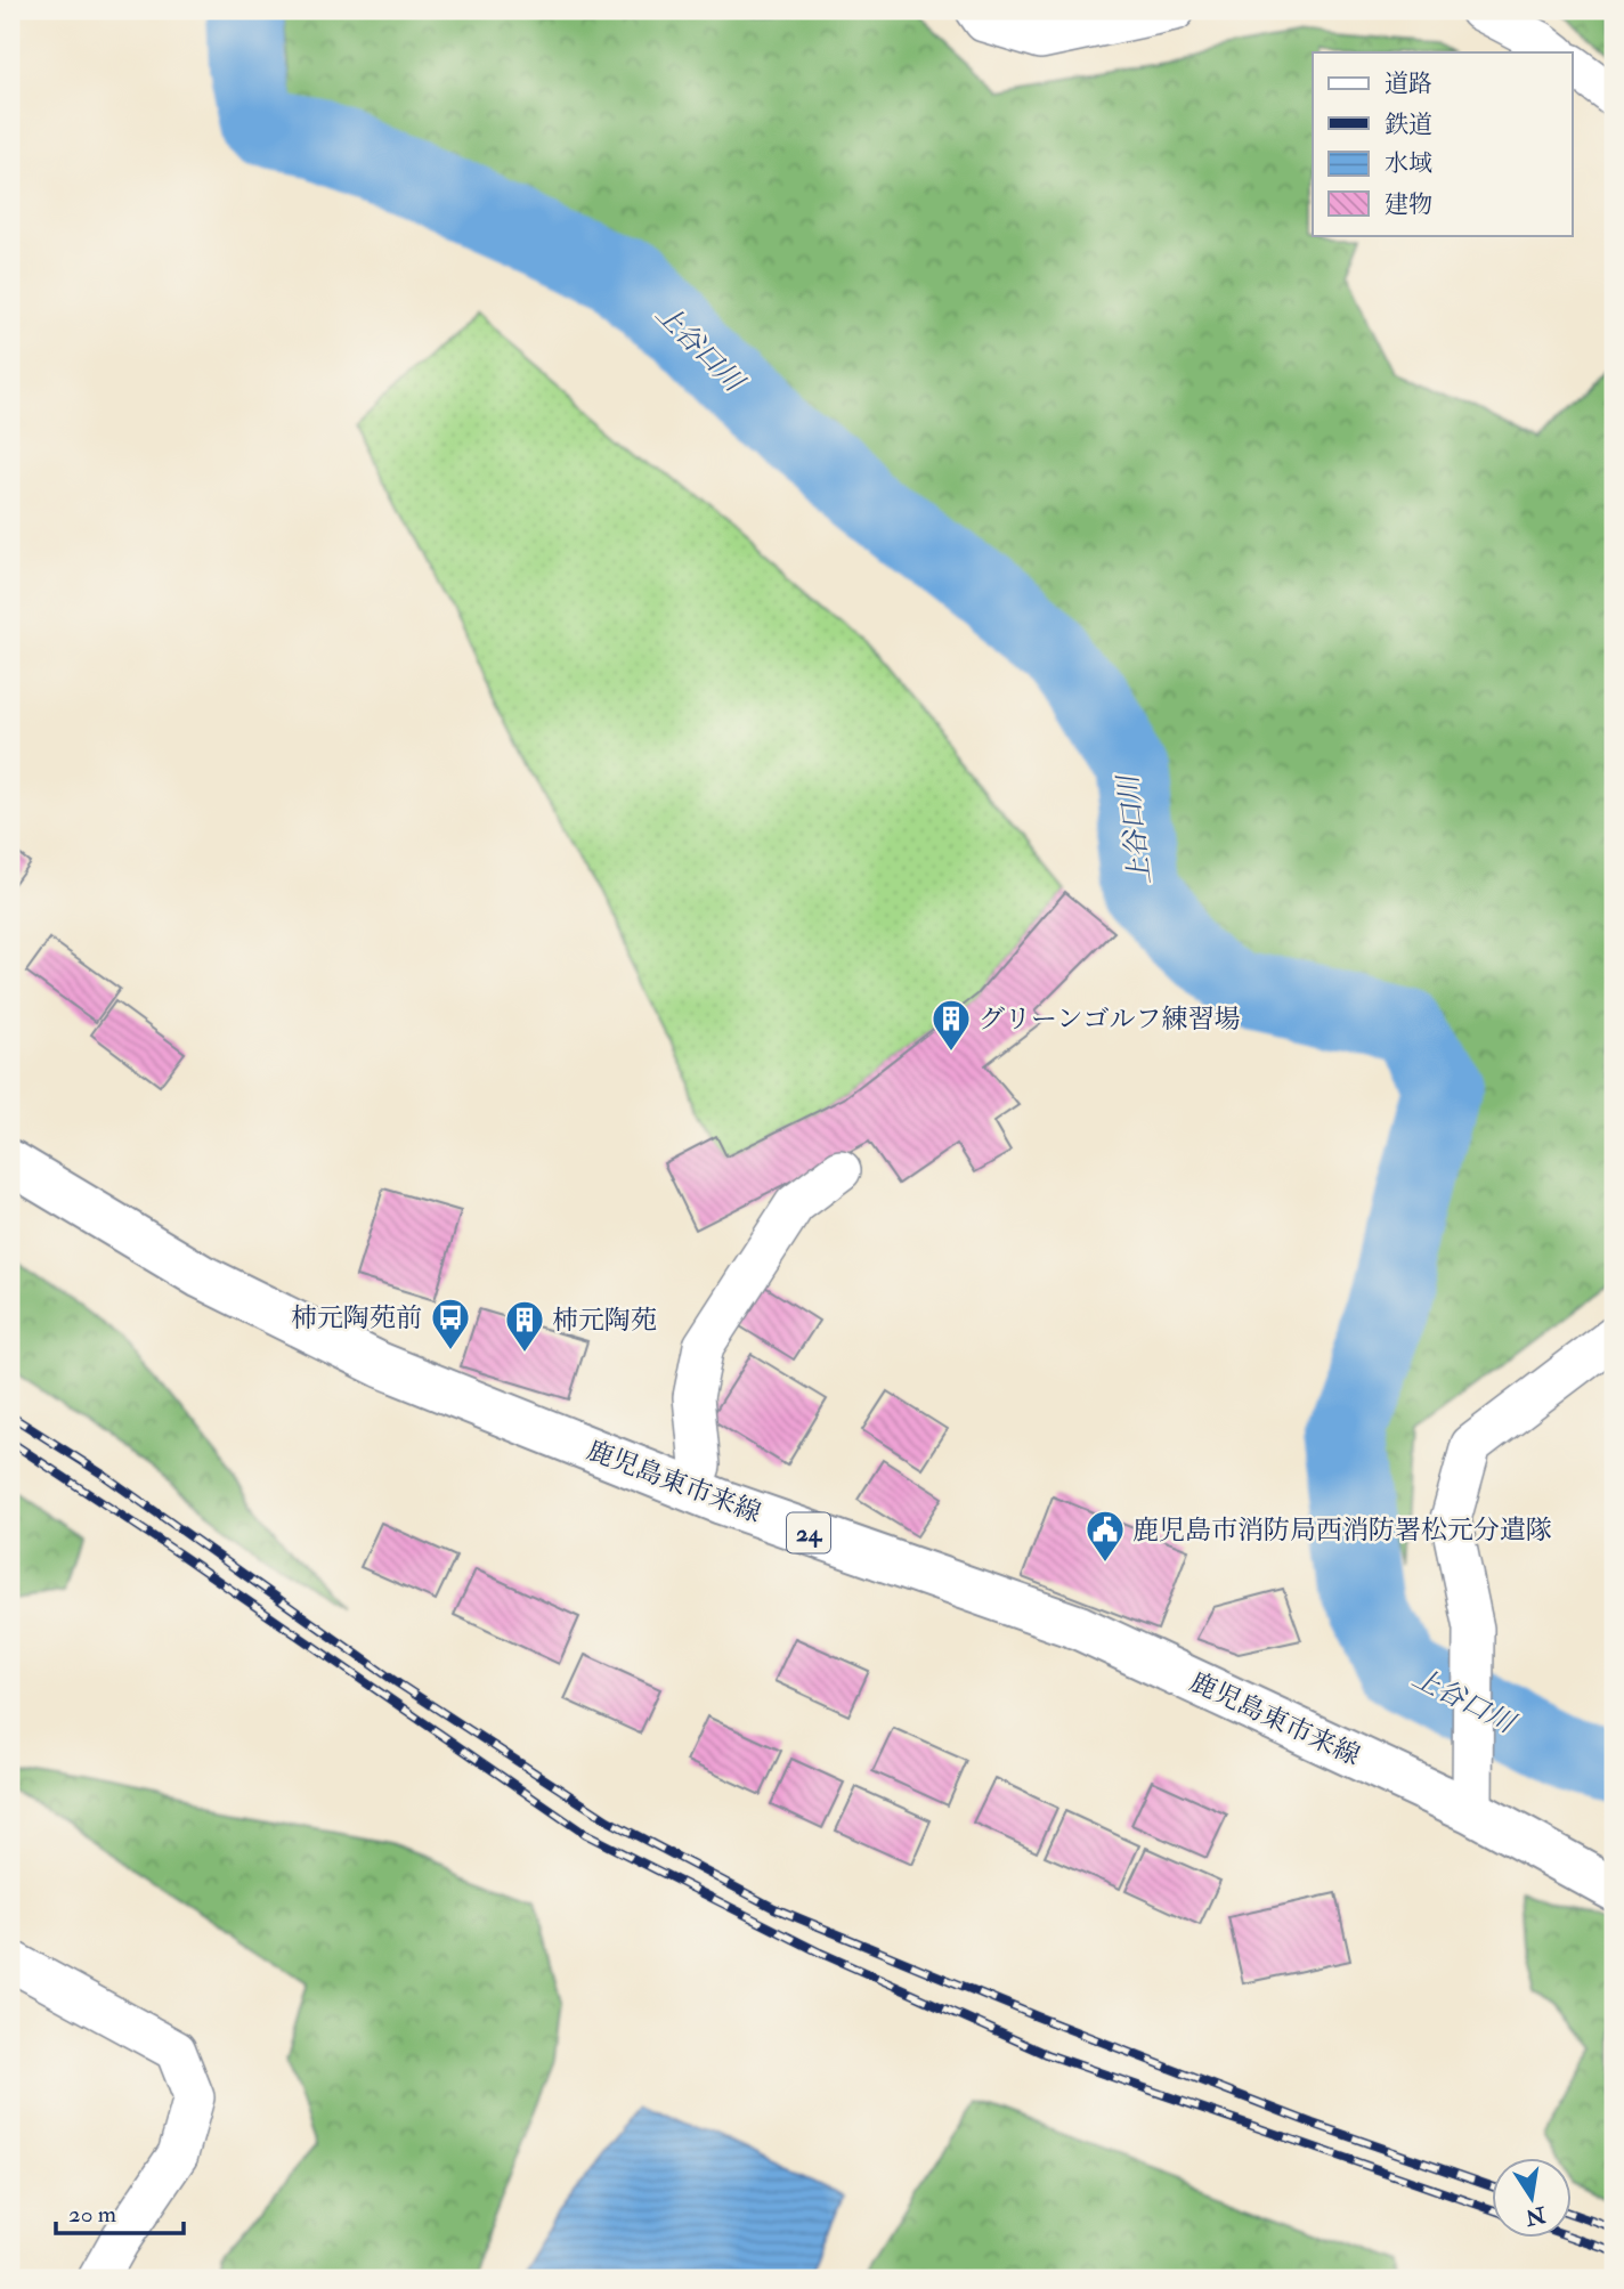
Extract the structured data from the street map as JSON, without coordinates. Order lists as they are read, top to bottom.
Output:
{
  "streets": {
    "main road": ["鹿児島東市来線", "24"]
  },
  "water": ["上谷口川"],
  "places": {
    "building": ["グリーンゴルフ練習場", "柿元陶苑"],
    "bus stop": ["柿元陶苑前"],
    "public building": ["鹿児島市消防局西消防署松元分遣隊"]
  },
  "legend": [
    "道路",
    "鉄道",
    "水域",
    "建物"
  ],
  "scale_bar": "20 m",
  "north": "bottom"
}
